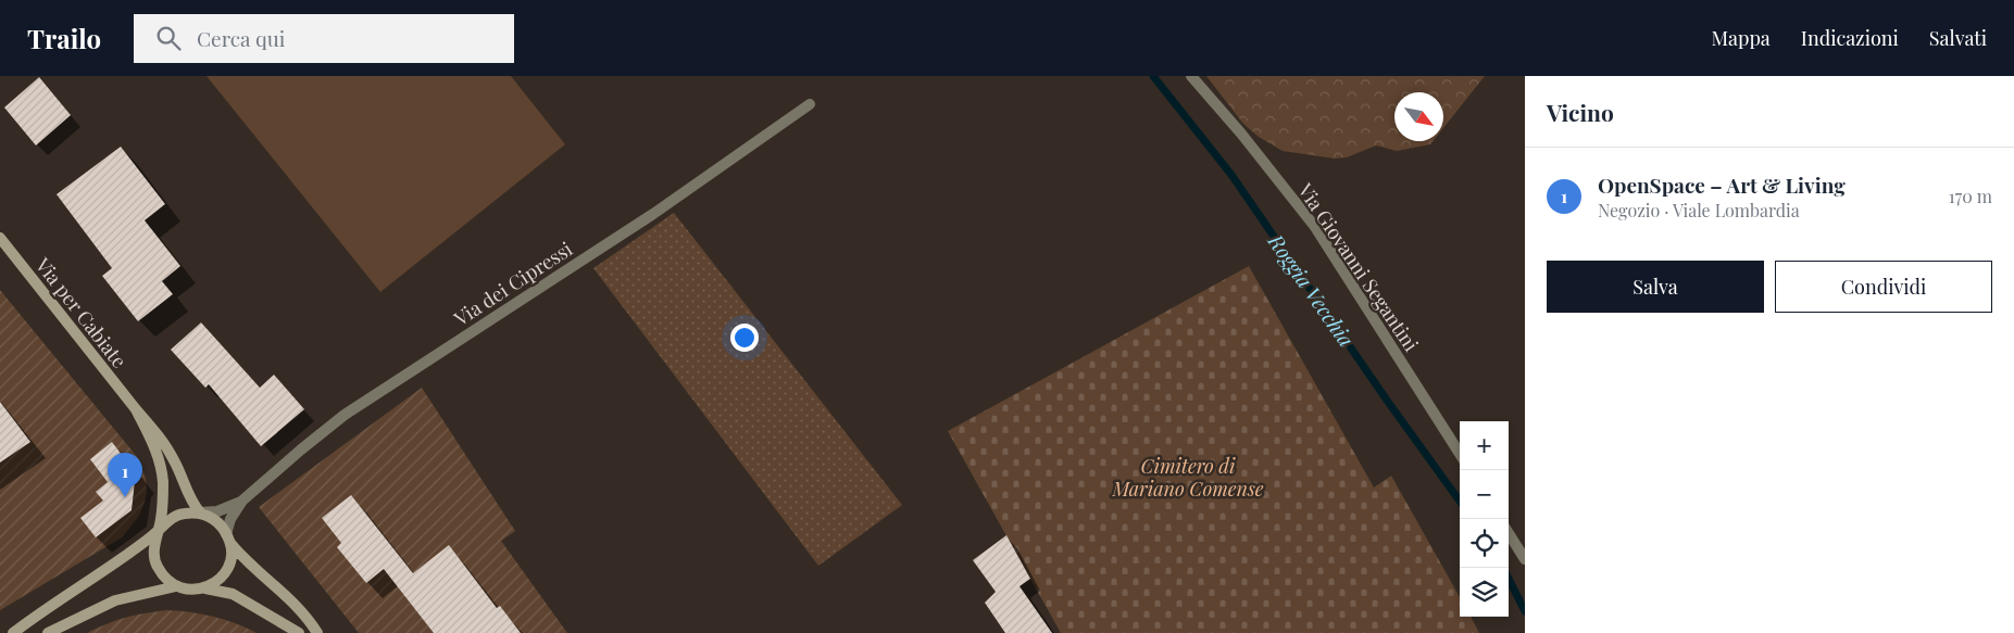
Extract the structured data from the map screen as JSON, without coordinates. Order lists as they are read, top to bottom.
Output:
{
  "streets": {
    "main road": ["Via per Cabiate"],
    "street": ["Via Giovanni Segantini", "Via dei Cipressi"]
  },
  "water": ["Roggia Vecchia"],
  "parks": ["Cimitero di Mariano Comense"],
  "north": "bottom right",
  "page": {
    "header": "Trailo",
    "search": "Cerca qui",
    "nav": ["Mappa", "Indicazioni", "Salvati"],
    "heading": "Vicino",
    "list": [
      {
        "mark": "1",
        "name": "OpenSpace – Art & Living",
        "note": "Negozio · Viale Lombardia",
        "value": "170 m"
      }
    ],
    "buttons": ["Salva", "Condividi"],
    "map_buttons": ["+", "−"],
    "pins": "1"
  }
}
